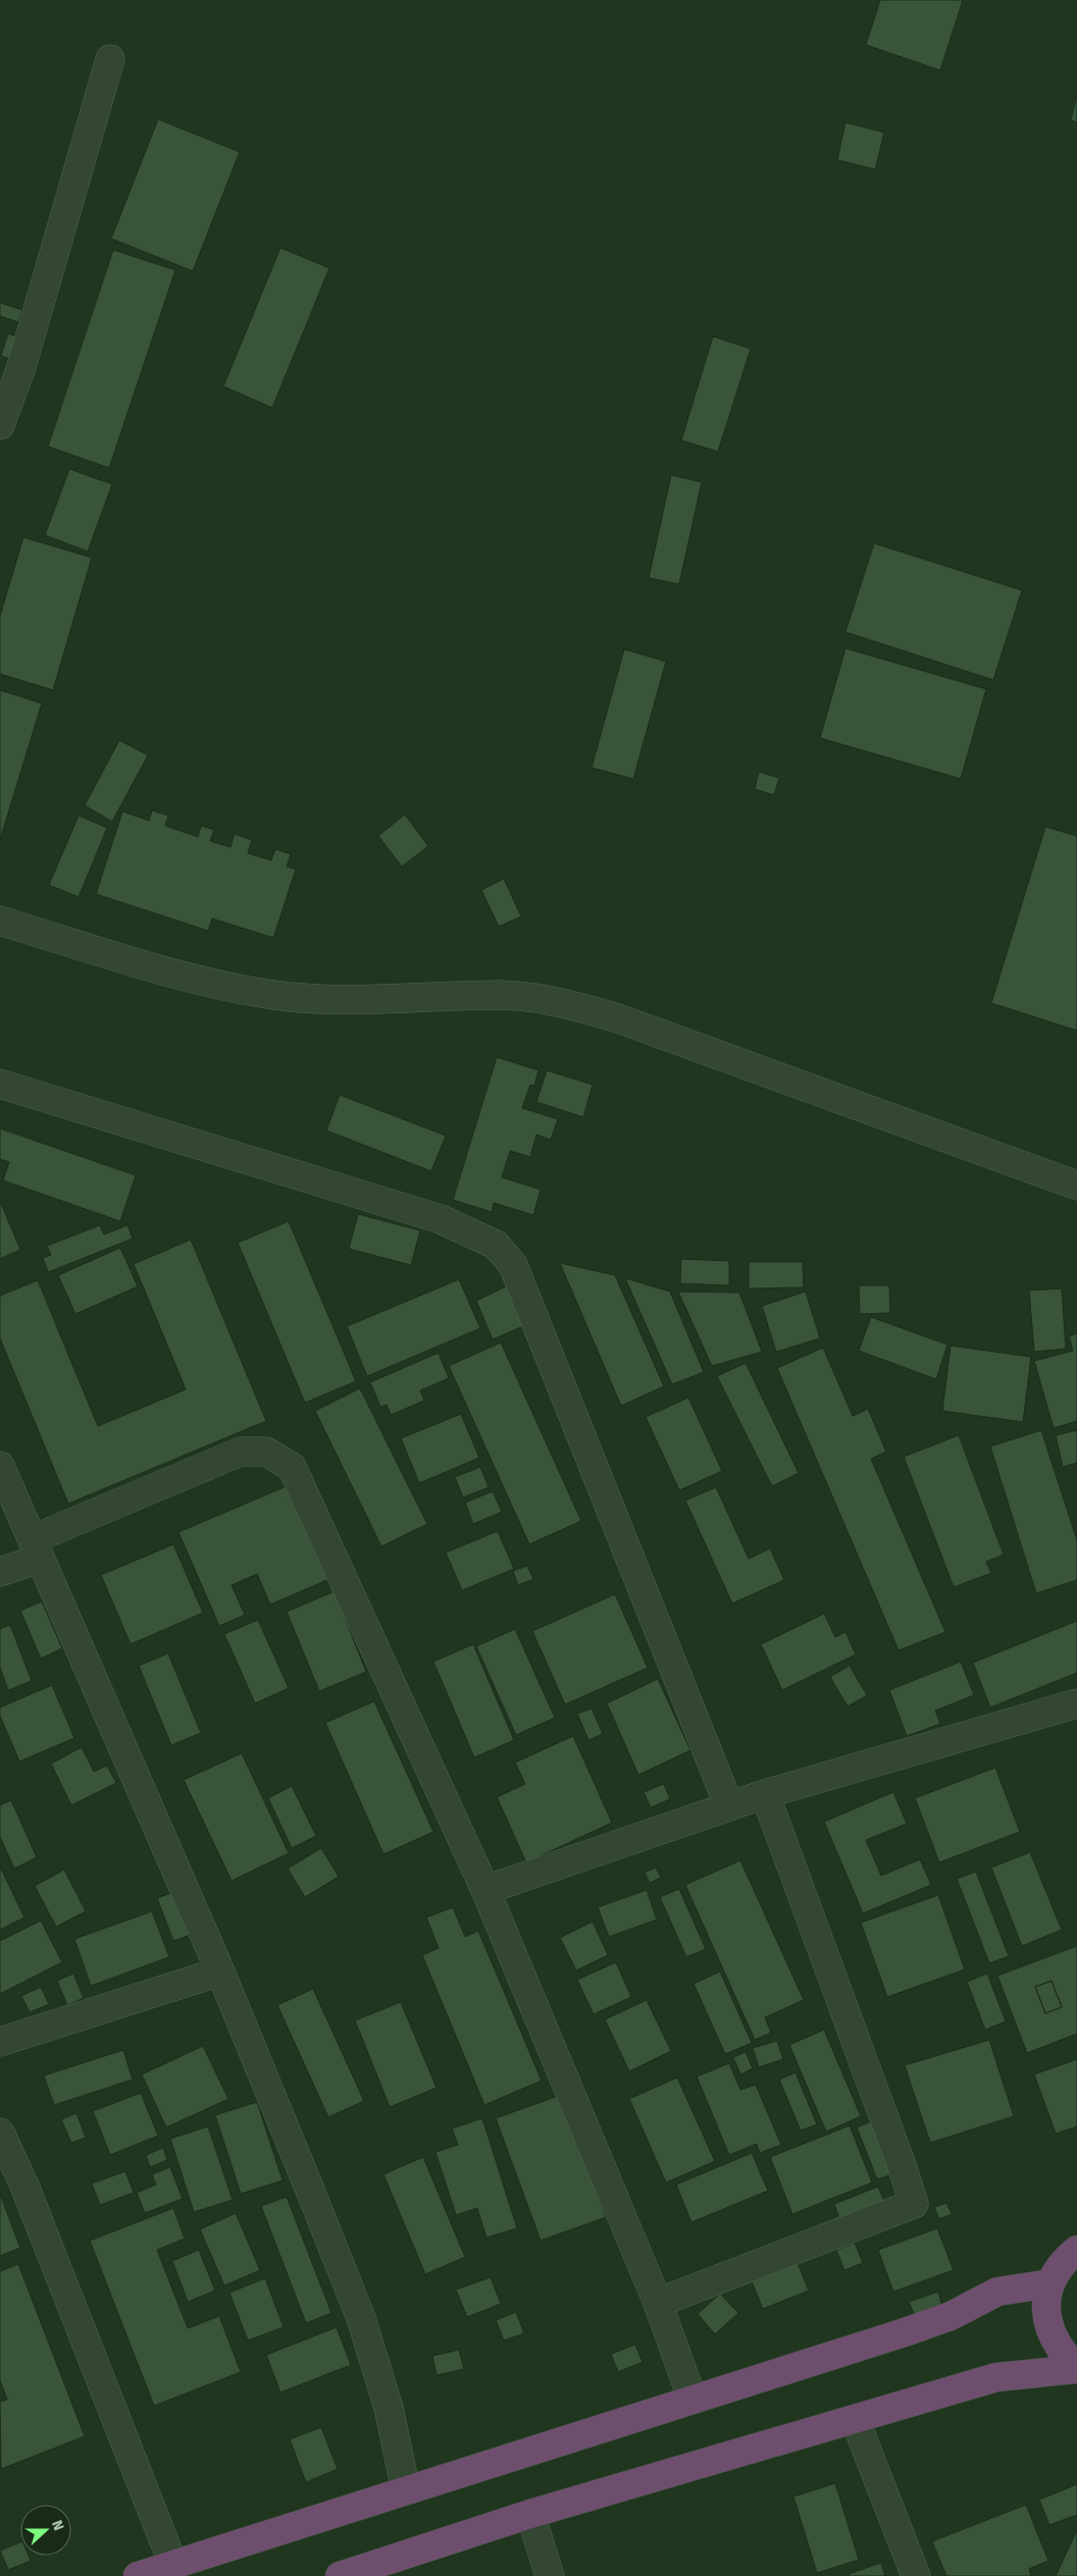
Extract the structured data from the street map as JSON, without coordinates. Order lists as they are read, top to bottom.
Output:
{
  "north": "right"
}
